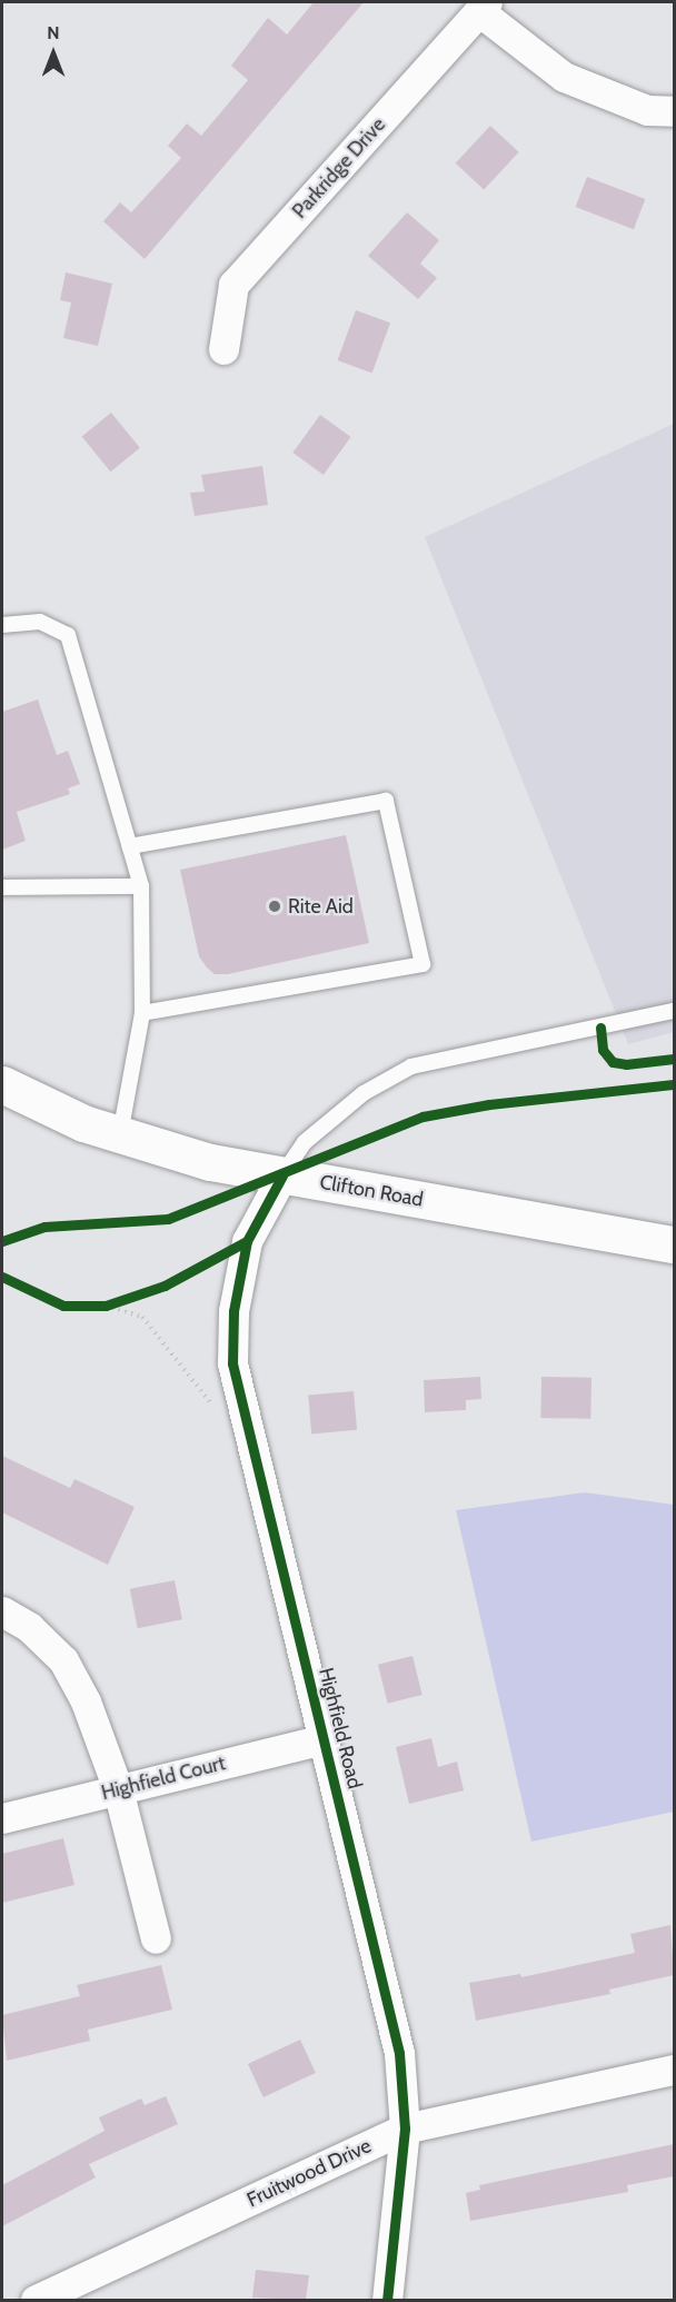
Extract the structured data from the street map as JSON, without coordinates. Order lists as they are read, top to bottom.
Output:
{
  "streets": {
    "main road": ["Clifton Road"],
    "street": [
      "Parkridge Drive",
      "Highfield Road",
      "Highfield Court",
      "Fruitwood Drive"
    ]
  },
  "crossings": [
    ["Clifton Road", "Highfield Road"],
    ["Highfield Road", "Highfield Court"],
    ["Highfield Road", "Fruitwood Drive"]
  ],
  "places": ["Rite Aid"],
  "north": "top"
}
